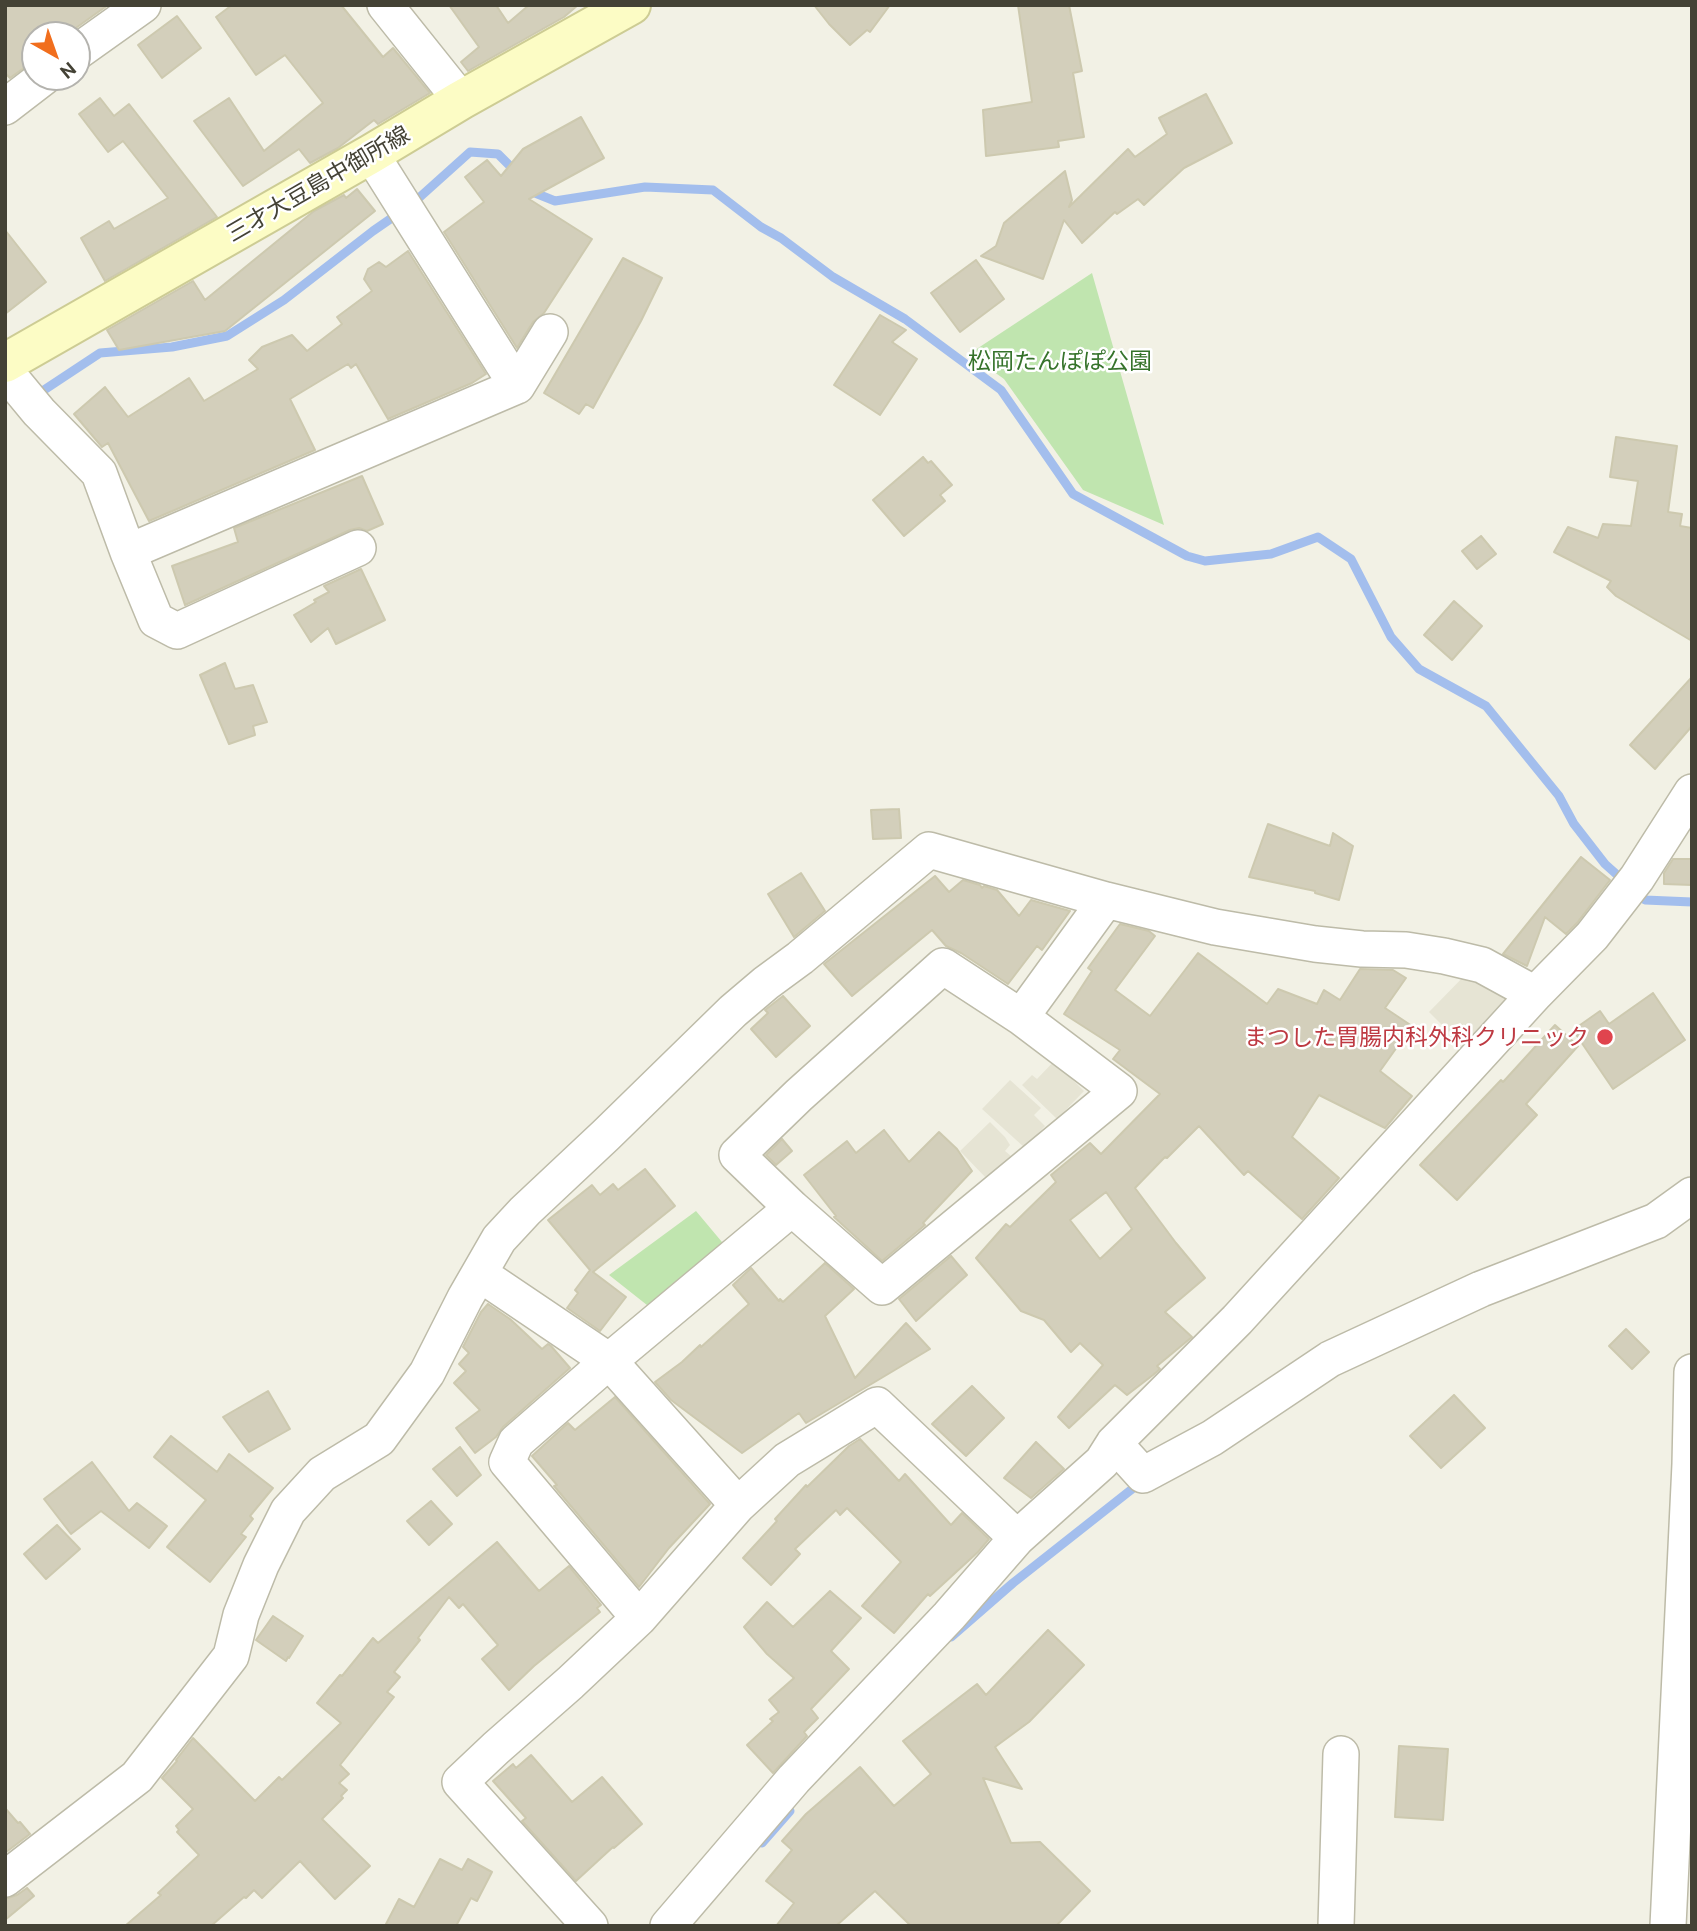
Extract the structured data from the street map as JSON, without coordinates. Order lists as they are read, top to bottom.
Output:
{
  "streets": {
    "main road": ["三才大豆島中御所線"]
  },
  "parks": ["松岡たんぽぽ公園"],
  "places": ["まつした胃腸内科外科クリニック"],
  "north": "bottom right"
}
